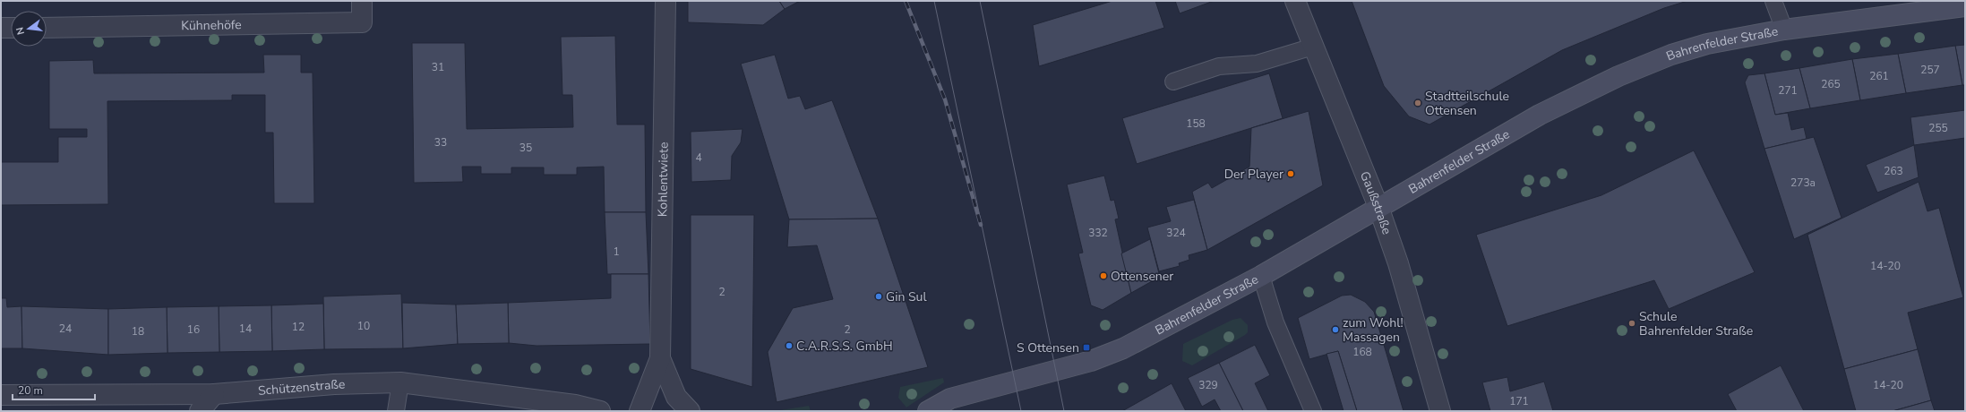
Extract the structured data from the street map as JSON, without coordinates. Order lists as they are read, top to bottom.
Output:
{
  "streets": {
    "street": [
      "Kühnehöfe",
      "Bahrenfelder Straße",
      "Kohlentwiete",
      "Gaußstraße",
      "Schützenstraße"
    ]
  },
  "crossings": [
    ["Bahrenfelder Straße", "Gaußstraße"]
  ],
  "places": {
    "other": [
      "Stadtteilschule Ottensen",
      "Der Player",
      "Ottensener",
      "Gin Sul",
      "Schule Bahrenfelder Straße",
      "zum Wohl! Massagen",
      "C.A.R.S.S. GmbH"
    ],
    "transit": ["S Ottensen"]
  },
  "house_numbers": [
    "31",
    "257",
    "261",
    "265",
    "271",
    "158",
    "255",
    "33",
    "35",
    "4",
    "263",
    "273a",
    "332",
    "324",
    "1",
    "14-20",
    "2",
    "10",
    "12",
    "24",
    "14",
    "16",
    "2",
    "18",
    "168",
    "329",
    "14-20",
    "171"
  ],
  "scale_bar": "20 m",
  "north": "left"
}
